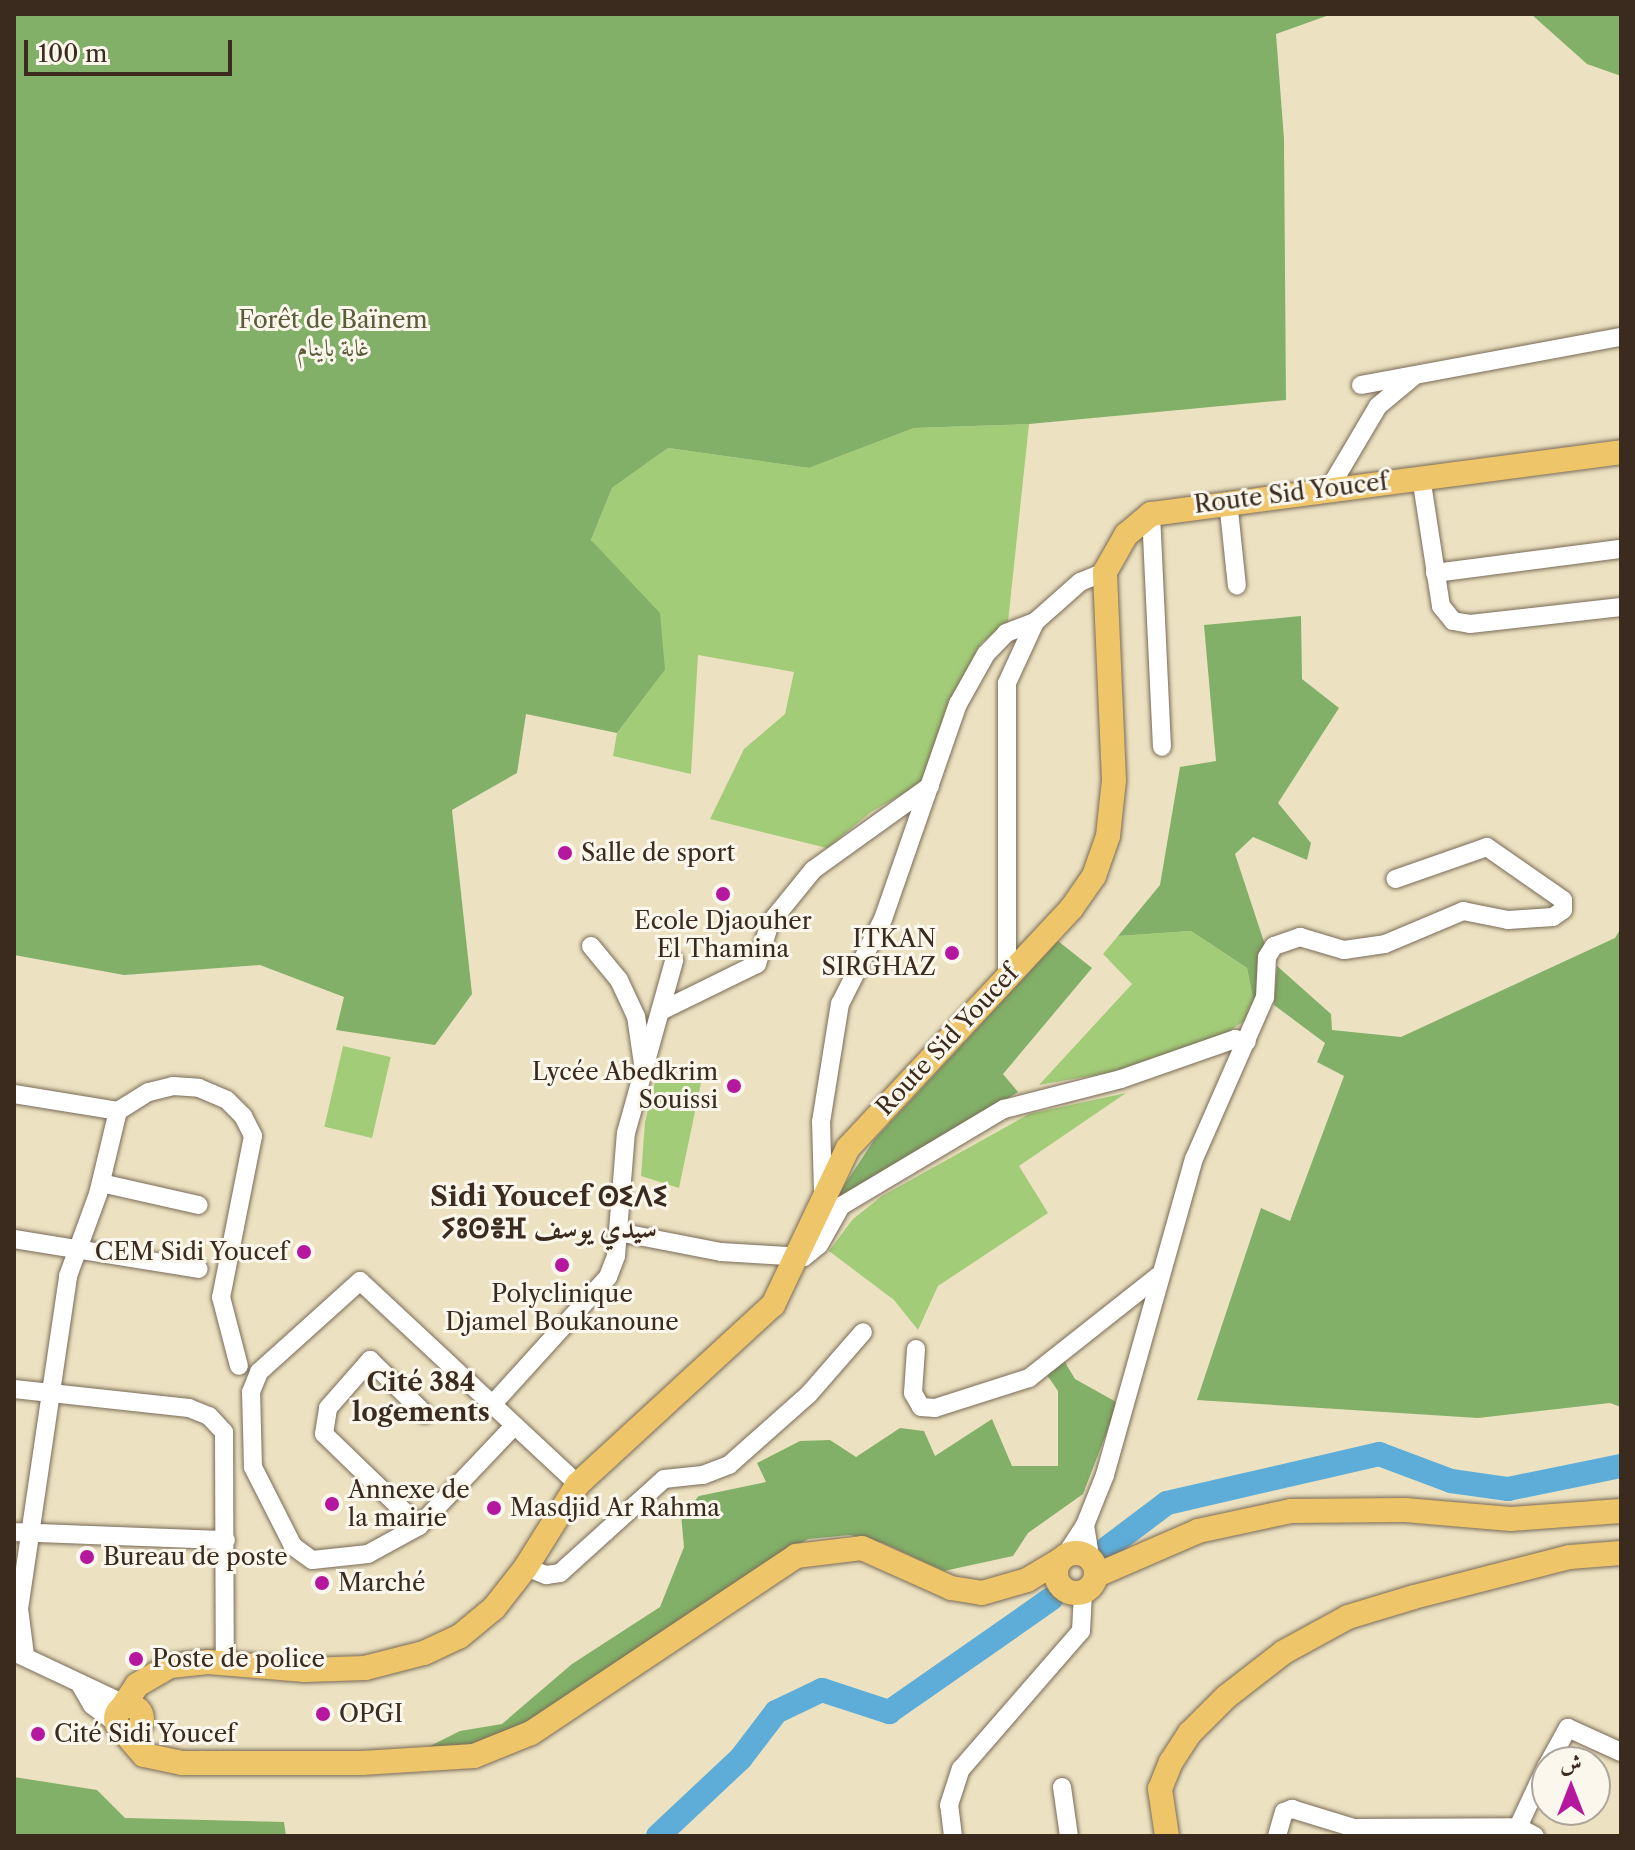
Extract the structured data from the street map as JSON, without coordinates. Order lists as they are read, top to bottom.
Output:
{
  "streets": {
    "main road": ["Route Sid Youcef"]
  },
  "districts": ["Sidi Youcef ⵙⵉⴷⵉ ⵢⵓⵙⴻⴼ سيدي يوسف", "Cité 384 logements"],
  "parks": ["Forêt de Baïnem غابة باينام"],
  "places": [
    "Salle de sport",
    "Ecole Djaouher El Thamina",
    "ITKAN SIRGHAZ",
    "Lycée Abedkrim Souissi",
    "CEM Sidi Youcef",
    "Polyclinique Djamel Boukanoune",
    "Annexe de la mairie",
    "Masdjid Ar Rahma",
    "Bureau de poste",
    "Marché",
    "Poste de police",
    "OPGI",
    "Cité Sidi Youcef"
  ],
  "scale_bar": "100 m",
  "north": "top"
}
